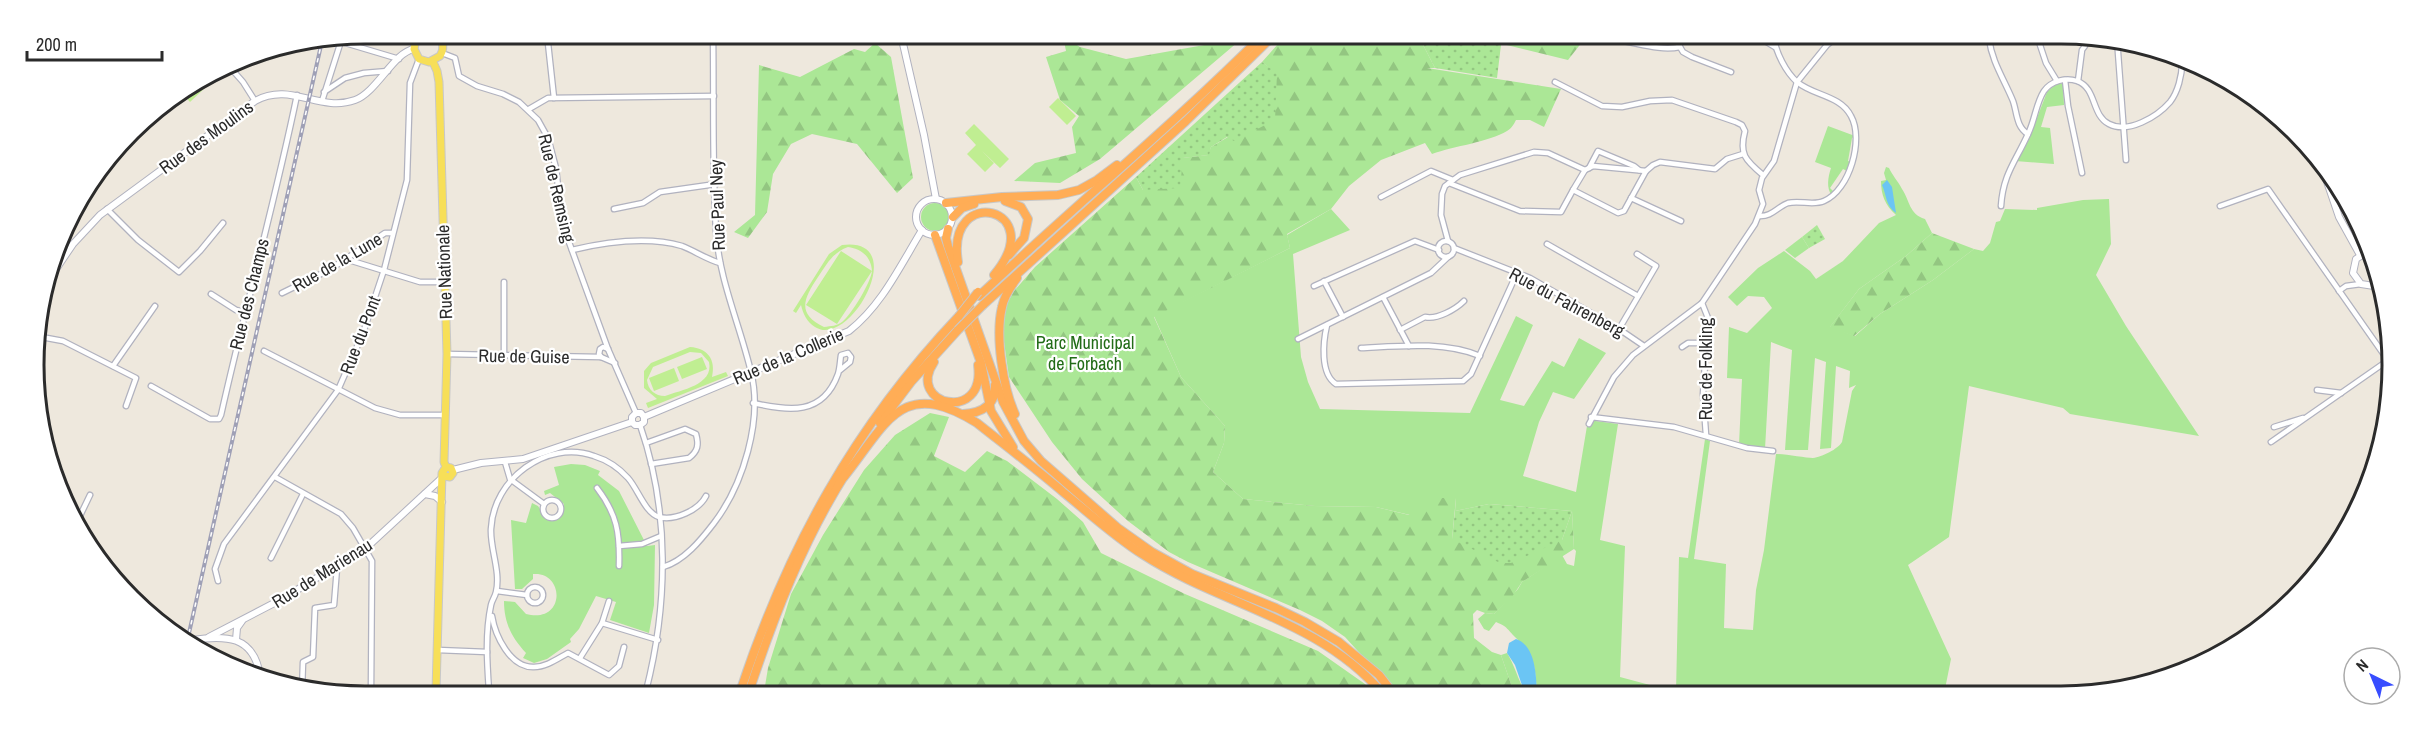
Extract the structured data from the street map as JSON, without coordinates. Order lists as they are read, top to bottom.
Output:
{
  "streets": {
    "main road": ["Rue Nationale"],
    "street": [
      "Rue des Moulins",
      "Rue de Remsing",
      "Rue Paul Ney",
      "Rue de la Lune",
      "Rue des Champs",
      "Rue du Fahrenberg",
      "Rue du Pont",
      "Rue de Guise",
      "Rue de la Collerie",
      "Rue de Folkling",
      "Rue de Marienau"
    ]
  },
  "crossings": [
    ["Rue des Moulins", "Rue des Champs"],
    ["Rue de Remsing", "Rue de Guise"],
    ["Rue Paul Ney", "Rue de la Collerie"],
    ["Rue de la Lune", "Rue du Pont"],
    ["Rue Nationale", "Rue de Guise"],
    ["Rue Nationale", "Rue de Marienau"]
  ],
  "parks": ["Parc Municipal de Forbach"],
  "scale_bar": "200 m",
  "north": "top left"
}
